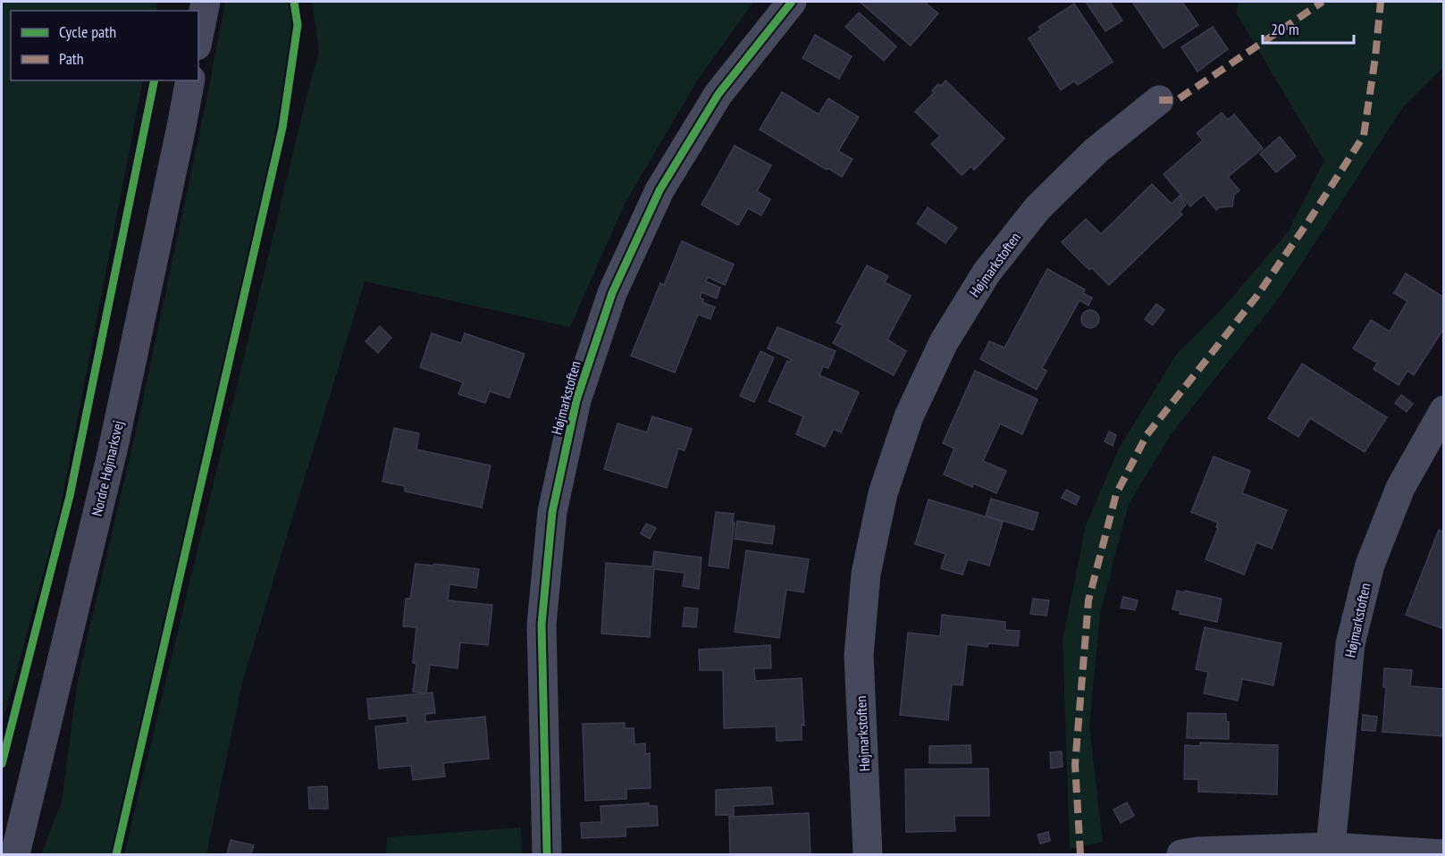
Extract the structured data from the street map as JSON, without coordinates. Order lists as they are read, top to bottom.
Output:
{
  "streets": {
    "street": ["Højmarkstoften", "Nordre Højmarksvej"]
  },
  "legend": ["Cycle path", "Path"],
  "scale_bar": "20 m"
}
